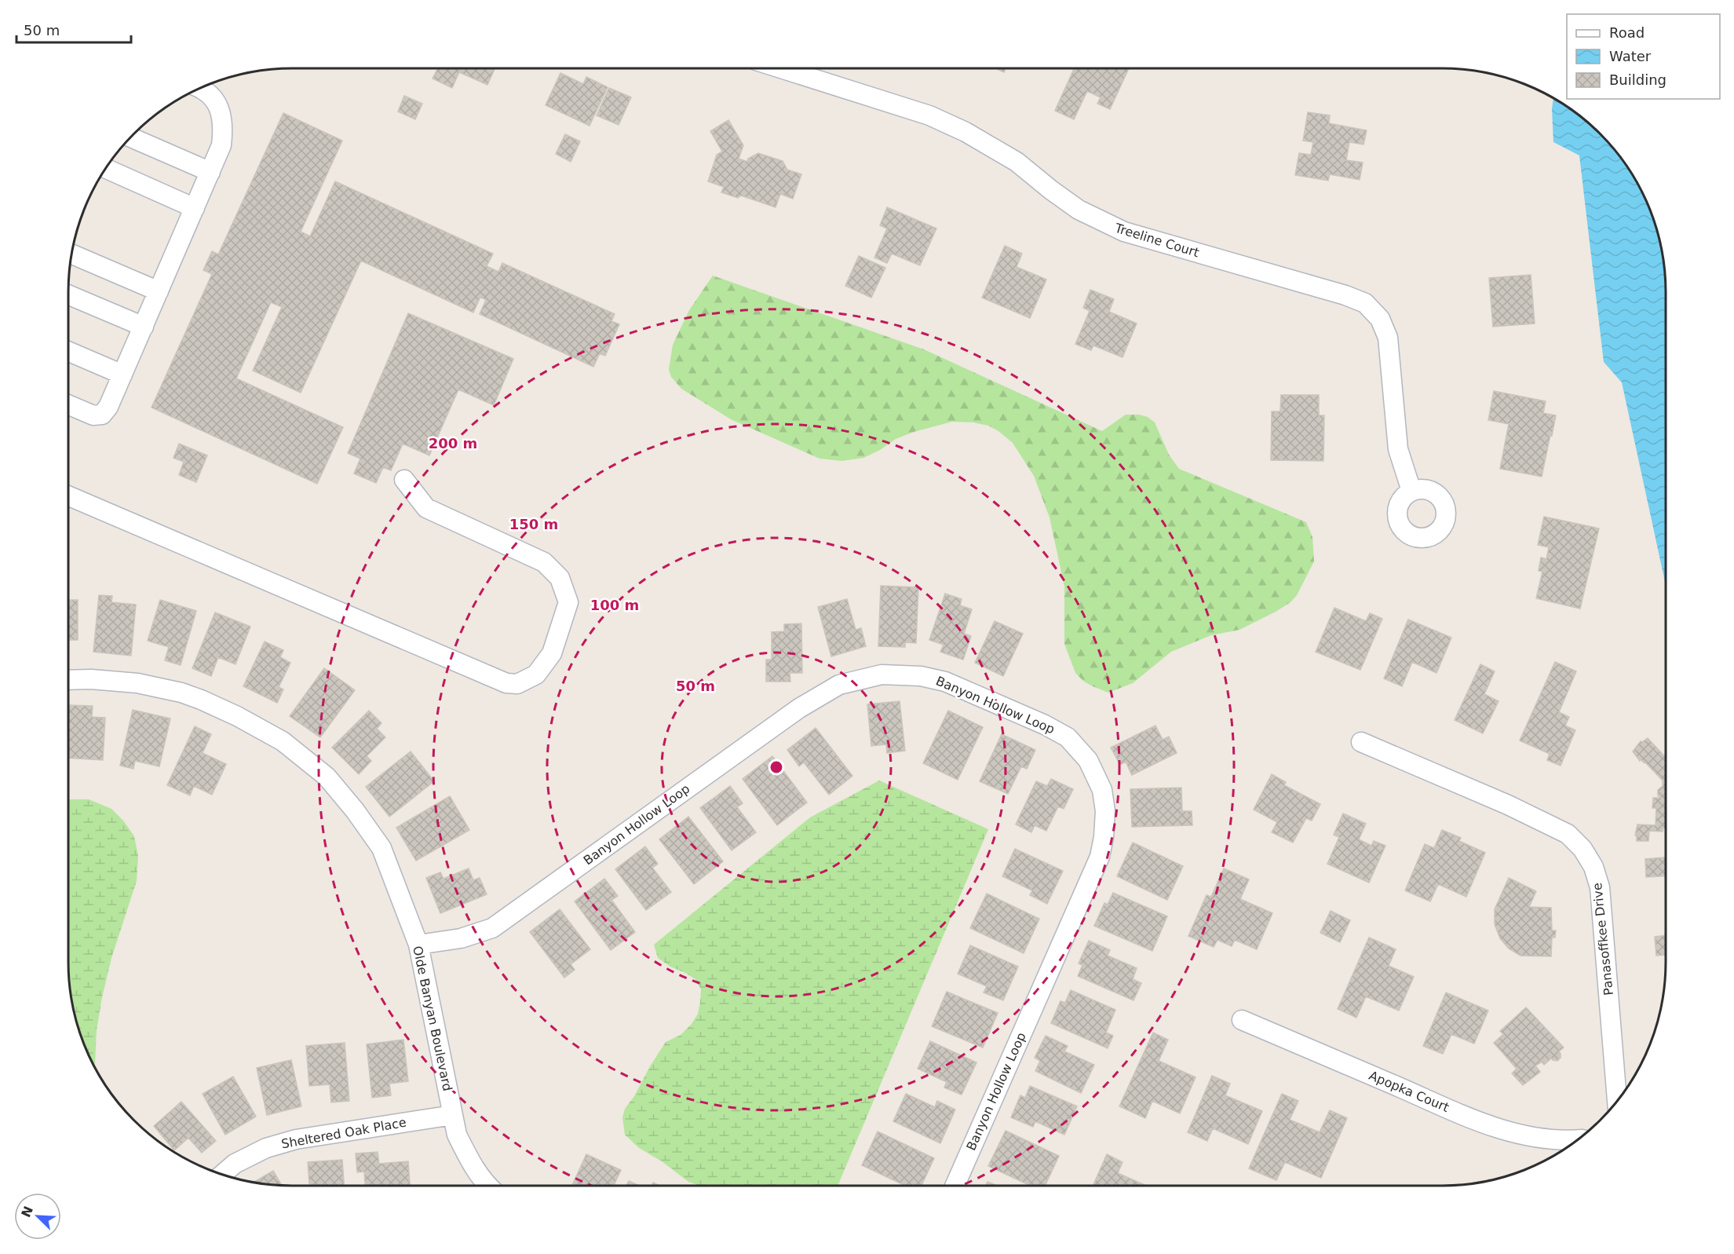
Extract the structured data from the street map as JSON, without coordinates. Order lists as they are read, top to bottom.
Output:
{
  "streets": {
    "street": [
      "Treeline Court",
      "Banyon Hollow Loop",
      "Panasoffkee Drive",
      "Olde Banyan Boulevard",
      "Apopka Court",
      "Sheltered Oak Place"
    ]
  },
  "crossings": [
    ["Banyon Hollow Loop", "Olde Banyan Boulevard"],
    ["Olde Banyan Boulevard", "Sheltered Oak Place"]
  ],
  "legend": ["Road", "Water", "Building"],
  "scale_bar": "50 m",
  "north": "top left",
  "rings": [
    "200 m",
    "150 m",
    "100 m",
    "50 m"
  ]
}
